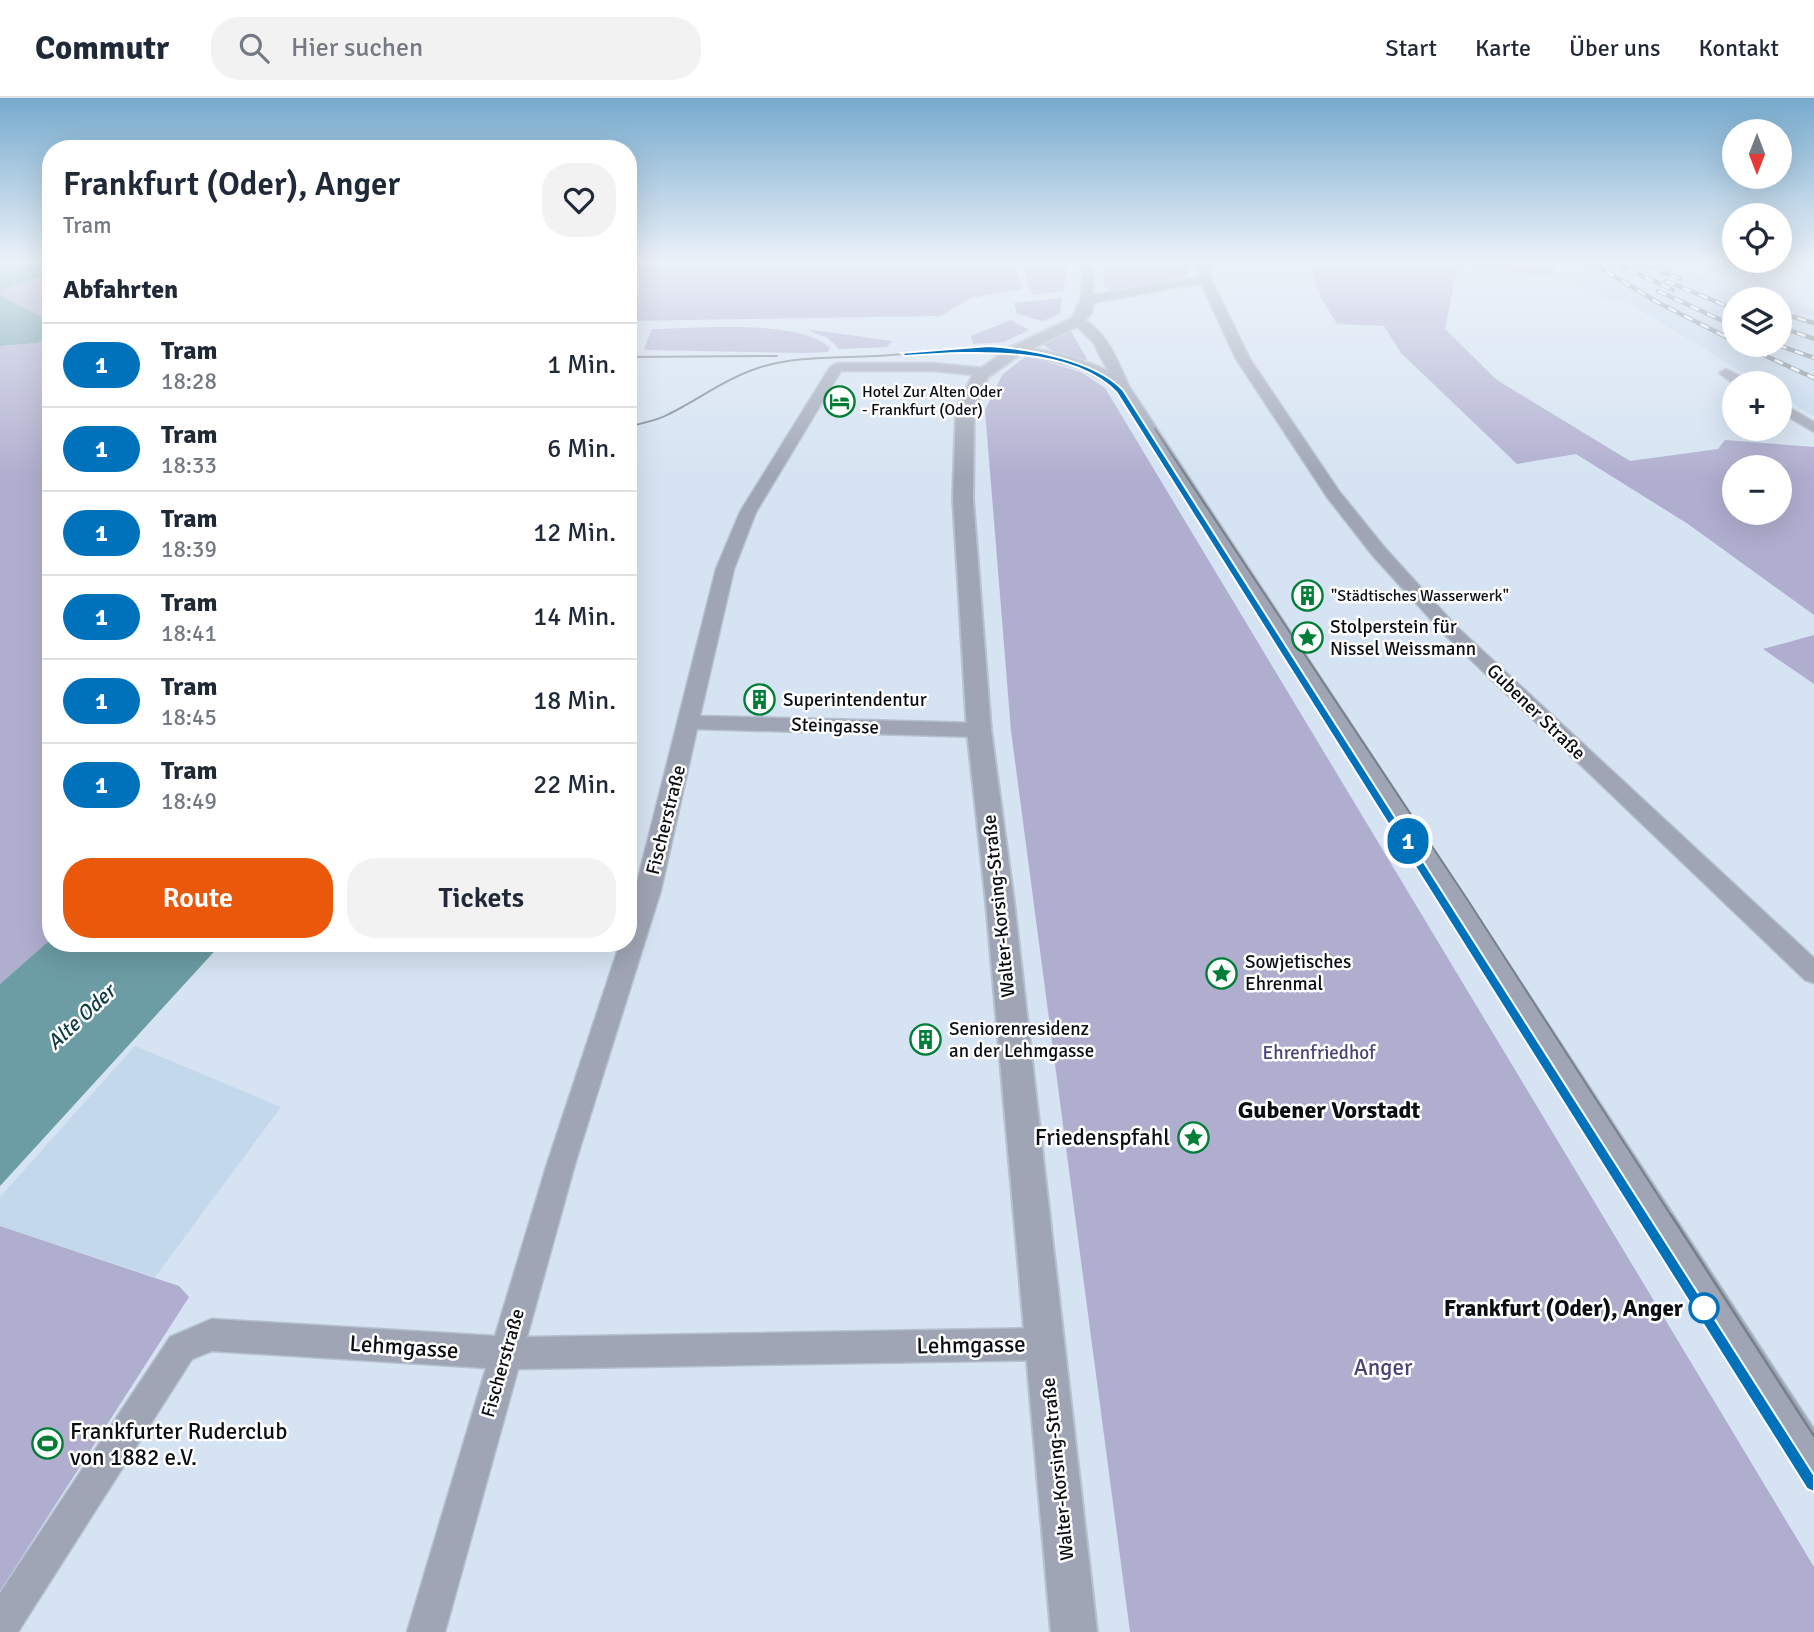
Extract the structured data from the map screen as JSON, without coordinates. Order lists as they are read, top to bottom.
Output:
{
  "streets": {
    "street": [
      "Gubener Straße",
      "Steingasse",
      "Fischerstraße",
      "Walter-Korsing-Straße",
      "Lehmgasse"
    ]
  },
  "crossings": [
    ["Steingasse", "Fischerstraße"],
    ["Steingasse", "Walter-Korsing-Straße"],
    ["Fischerstraße", "Walter-Korsing-Straße"],
    ["Fischerstraße", "Lehmgasse"],
    ["Walter-Korsing-Straße", "Lehmgasse"]
  ],
  "districts": ["Gubener Vorstadt"],
  "water": ["Alte Oder"],
  "parks": ["Ehrenfriedhof", "Anger"],
  "places": {
    "hotel": ["Hotel Zur Alten Oder - Frankfurt (Oder)"],
    "building": ["\"Städtisches Wasserwerk\"", "Superintendentur", "Seniorenresidenz an der Lehmgasse"],
    "place": ["Stolperstein für Nissel Weissmann", "Sowjetisches Ehrenmal", "Friedenspfahl"],
    "other": ["Frankfurt (Oder), Anger"],
    "sports": ["Frankfurter Ruderclub von 1882 e.V."]
  },
  "lines": ["tram line 1"],
  "north": "bottom",
  "page": {
    "header": "Commutr",
    "search": "Hier suchen",
    "nav": [
      "Start",
      "Karte",
      "Über uns",
      "Kontakt"
    ],
    "on_map": "1",
    "map_buttons": ["+", "−"],
    "heading": [
      ["Frankfurt (Oder), Anger", "Tram"],
      "Abfahrten"
    ],
    "list": [
      {
        "mark": "1",
        "name": "Tram",
        "note": "18:28",
        "value": "1 Min."
      },
      {
        "mark": "1",
        "name": "Tram",
        "note": "18:33",
        "value": "6 Min."
      },
      {
        "mark": "1",
        "name": "Tram",
        "note": "18:39",
        "value": "12 Min."
      },
      {
        "mark": "1",
        "name": "Tram",
        "note": "18:41",
        "value": "14 Min."
      },
      {
        "mark": "1",
        "name": "Tram",
        "note": "18:45",
        "value": "18 Min."
      },
      {
        "mark": "1",
        "name": "Tram",
        "note": "18:49",
        "value": "22 Min."
      }
    ],
    "buttons": ["Route", "Tickets"]
  }
}
